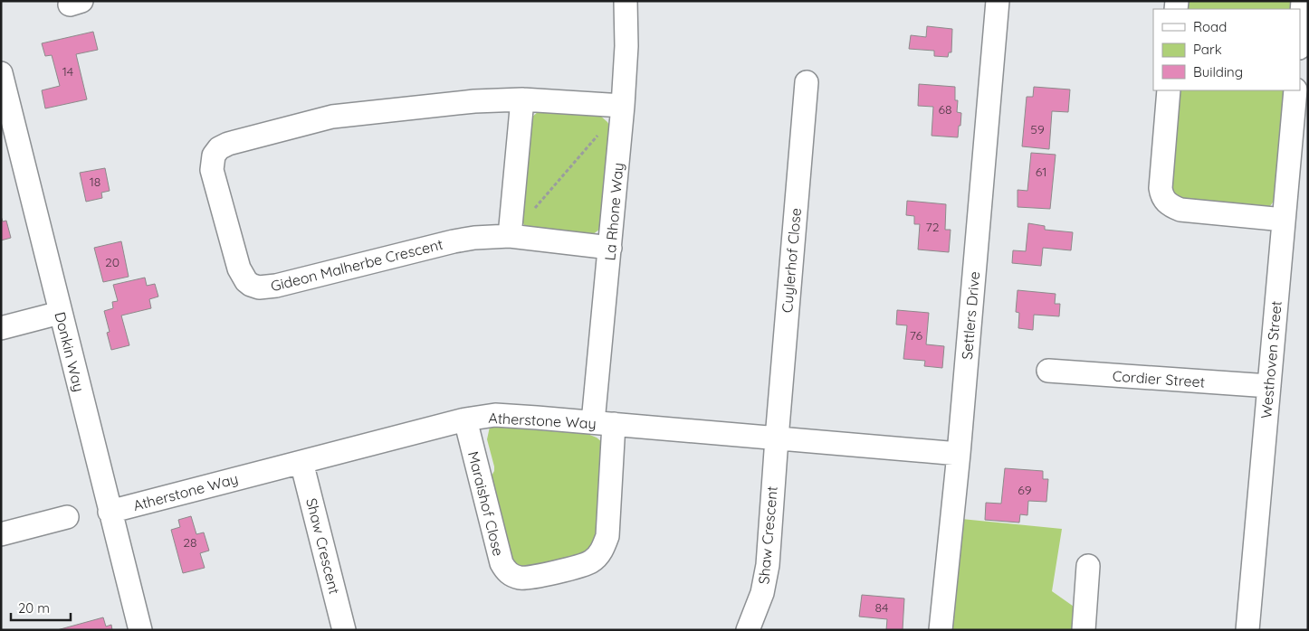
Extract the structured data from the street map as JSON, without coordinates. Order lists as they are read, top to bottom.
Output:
{
  "streets": {
    "street": [
      "La Rhone Way",
      "Cuylerhof Close",
      "Gideon Malherbe Crescent",
      "Settlers Drive",
      "Donkin Way",
      "Westhoven Street",
      "Cordier Street",
      "Atherstone Way",
      "Maraishof Close",
      "Shaw Crescent"
    ]
  },
  "crossings": [
    ["La Rhone Way", "Gideon Malherbe Crescent"],
    ["La Rhone Way", "Atherstone Way"],
    ["La Rhone Way", "Maraishof Close"],
    ["Cuylerhof Close", "Atherstone Way"],
    ["Cuylerhof Close", "Shaw Crescent"],
    ["Settlers Drive", "Atherstone Way"],
    ["Donkin Way", "Atherstone Way"],
    ["Westhoven Street", "Cordier Street"],
    ["Atherstone Way", "Maraishof Close"],
    ["Atherstone Way", "Shaw Crescent"]
  ],
  "house_numbers": [
    "14",
    "68",
    "59",
    "61",
    "18",
    "72",
    "20",
    "76",
    "69",
    "28",
    "84"
  ],
  "legend": ["Road", "Park", "Building"],
  "scale_bar": "20 m"
}
